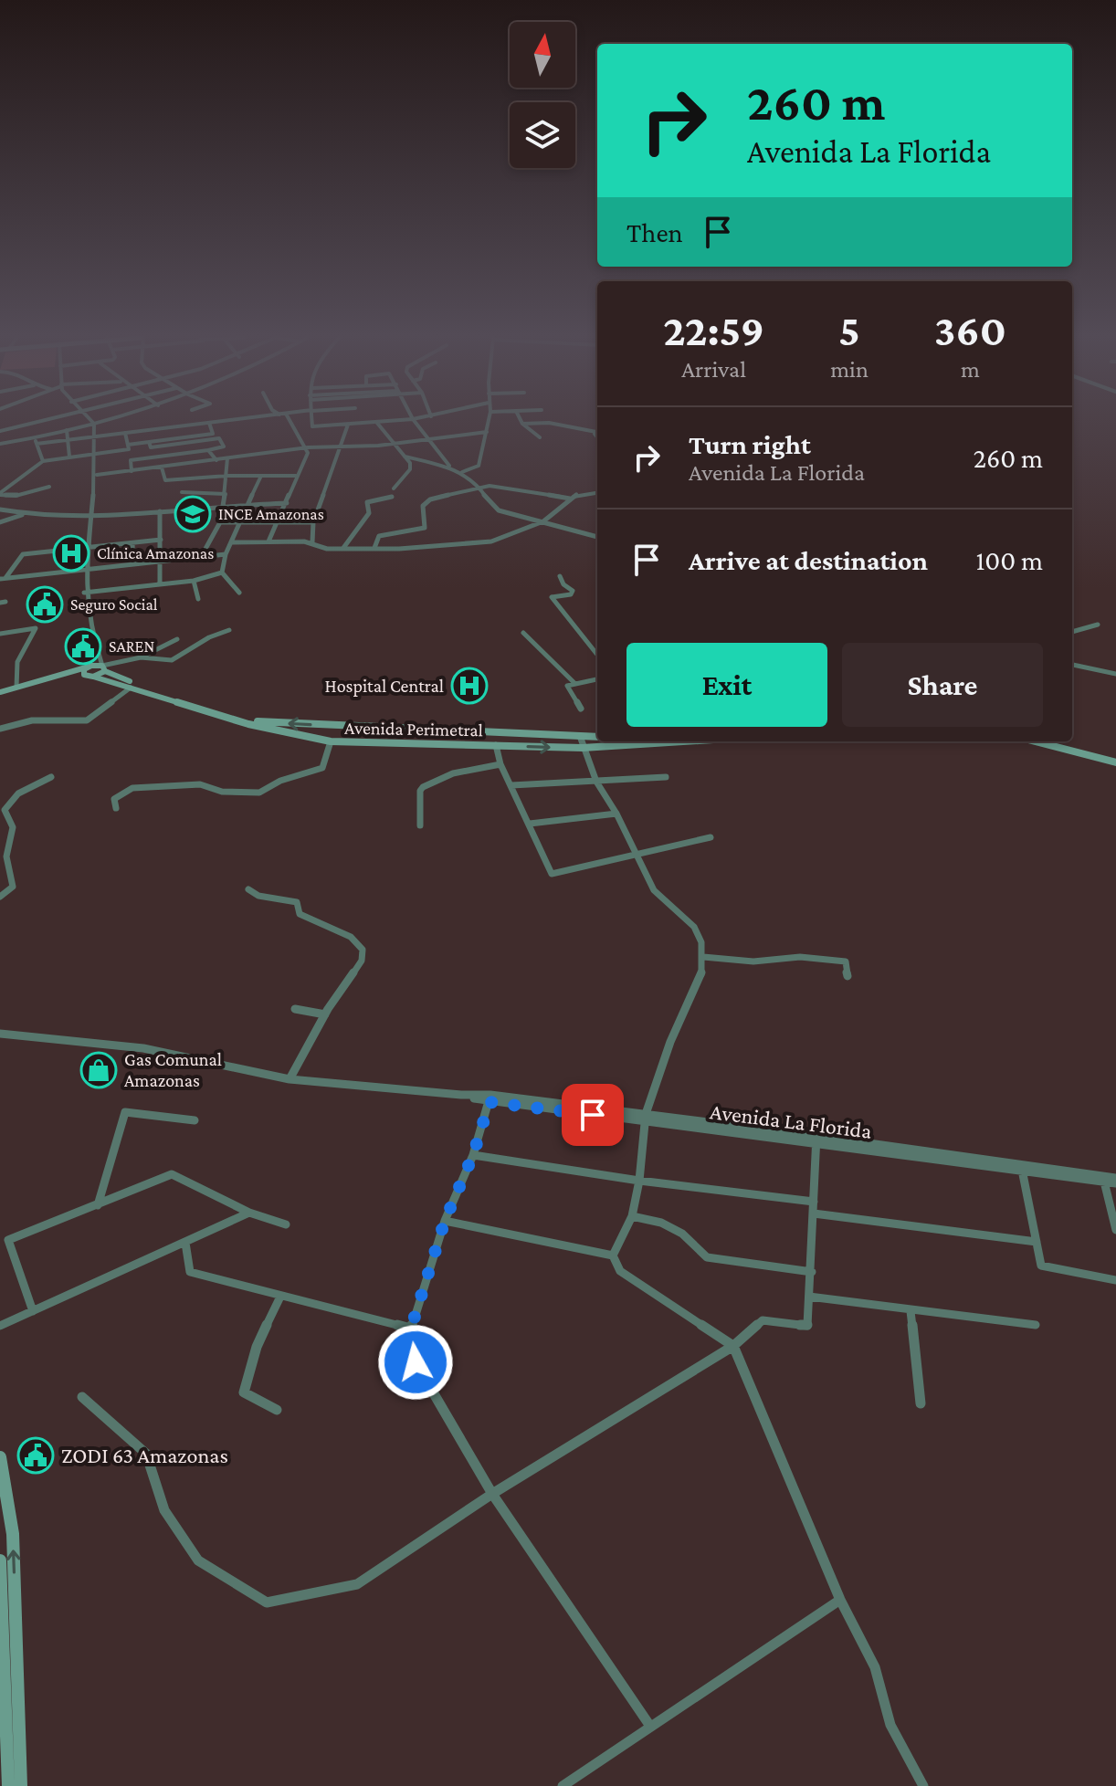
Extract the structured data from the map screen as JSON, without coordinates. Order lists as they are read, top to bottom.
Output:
{
  "streets": {
    "main road": ["Avenida Perimetral"],
    "street": ["Avenida La Florida"]
  },
  "places": {
    "school or university": ["INCE Amazonas"],
    "hospital": ["Clínica Amazonas", "Hospital Central"],
    "public building": ["Seguro Social", "SAREN", "ZODI 63 Amazonas"],
    "shop": ["Gas Comunal Amazonas"]
  },
  "north": "top",
  "page": {
    "turn": ["260 m", "Avenida La Florida"],
    "then": "Then",
    "eta": [
      "22:59",
      "Arrival",
      "5",
      "min",
      "360",
      "m"
    ],
    "list": [
      {
        "name": "Turn right",
        "note": "Avenida La Florida",
        "value": "260 m"
      },
      {
        "name": "Arrive at destination",
        "value": "100 m"
      }
    ],
    "buttons": ["Exit", "Share"]
  }
}
